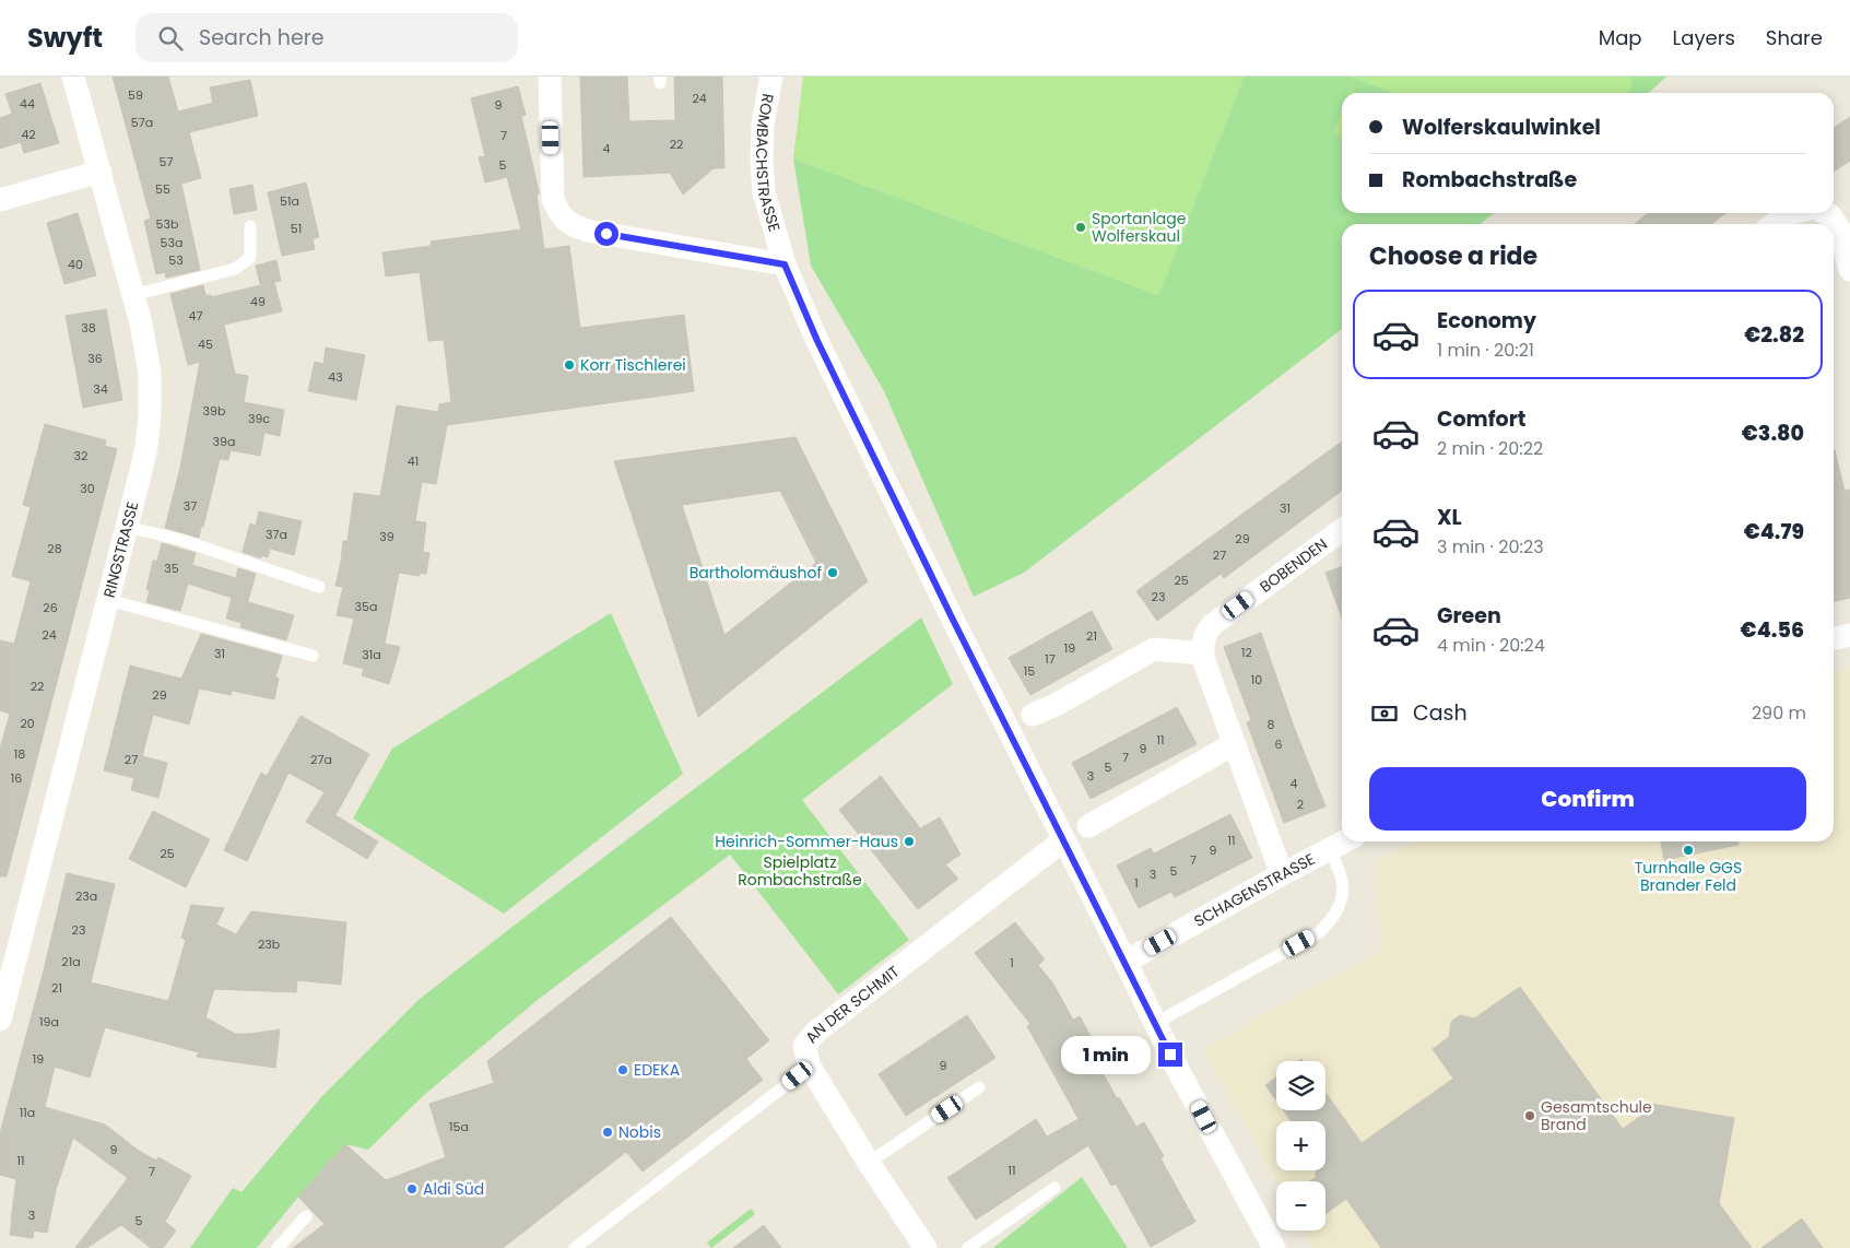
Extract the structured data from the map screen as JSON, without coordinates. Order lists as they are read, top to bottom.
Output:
{
  "streets": {
    "street": [
      "ROMBACHSTRASSE",
      "RINGSTRASSE",
      "BOBENDEN",
      "SCHAGENSTRASSE",
      "AN DER SCHMIT"
    ]
  },
  "crossings": [
    ["ROMBACHSTRASSE", "SCHAGENSTRASSE"],
    ["ROMBACHSTRASSE", "AN DER SCHMIT"]
  ],
  "parks": ["Spielplatz Rombachstraße"],
  "places": [
    "Sportanlage Wolferskaul",
    "Korr Tischlerei",
    "Bartholomäushof",
    "Heinrich-Sommer-Haus",
    "Turnhalle GGS Brander Feld",
    "EDEKA",
    "Gesamtschule Brand",
    "Nobis",
    "Aldi Süd"
  ],
  "house_numbers": [
    "59",
    "24",
    "44",
    "9",
    "57a",
    "42",
    "7",
    "22",
    "4",
    "57",
    "5",
    "55",
    "51a",
    "53b",
    "51",
    "53a",
    "53",
    "40",
    "49",
    "47",
    "38",
    "45",
    "36",
    "43",
    "34",
    "39b",
    "39c",
    "39a",
    "32",
    "41",
    "30",
    "37",
    "31",
    "37a",
    "39",
    "29",
    "28",
    "27",
    "35",
    "25",
    "23",
    "35a",
    "26",
    "24",
    "21",
    "19",
    "12",
    "31",
    "31a",
    "17",
    "15",
    "10",
    "22",
    "29",
    "20",
    "8",
    "11",
    "6",
    "9",
    "18",
    "7",
    "27",
    "27a",
    "5",
    "3",
    "16",
    "4",
    "2",
    "11",
    "9",
    "25",
    "7",
    "5",
    "3",
    "1",
    "23a",
    "23",
    "23b",
    "21a",
    "1",
    "21",
    "19a",
    "19",
    "9",
    "11a",
    "15a",
    "9",
    "11",
    "11",
    "7",
    "3",
    "5"
  ],
  "page": {
    "header": "Swyft",
    "search": "Search here",
    "nav": ["Map", "Layers", "Share"],
    "banner": ["Wolferskaulwinkel", "Rombachstraße"],
    "heading": "Choose a ride",
    "list": [
      {
        "name": "Economy",
        "note": "1 min · 20:21",
        "value": "€2.82"
      },
      {
        "name": "Comfort",
        "note": "2 min · 20:22",
        "value": "€3.80"
      },
      {
        "name": "XL",
        "note": "3 min · 20:23",
        "value": "€4.79"
      },
      {
        "name": "Green",
        "note": "4 min · 20:24",
        "value": "€4.56"
      }
    ],
    "pay": ["Cash", "290 m"],
    "buttons": "Confirm",
    "bubble": "1 min",
    "map_buttons": ["+", "−"]
  }
}
